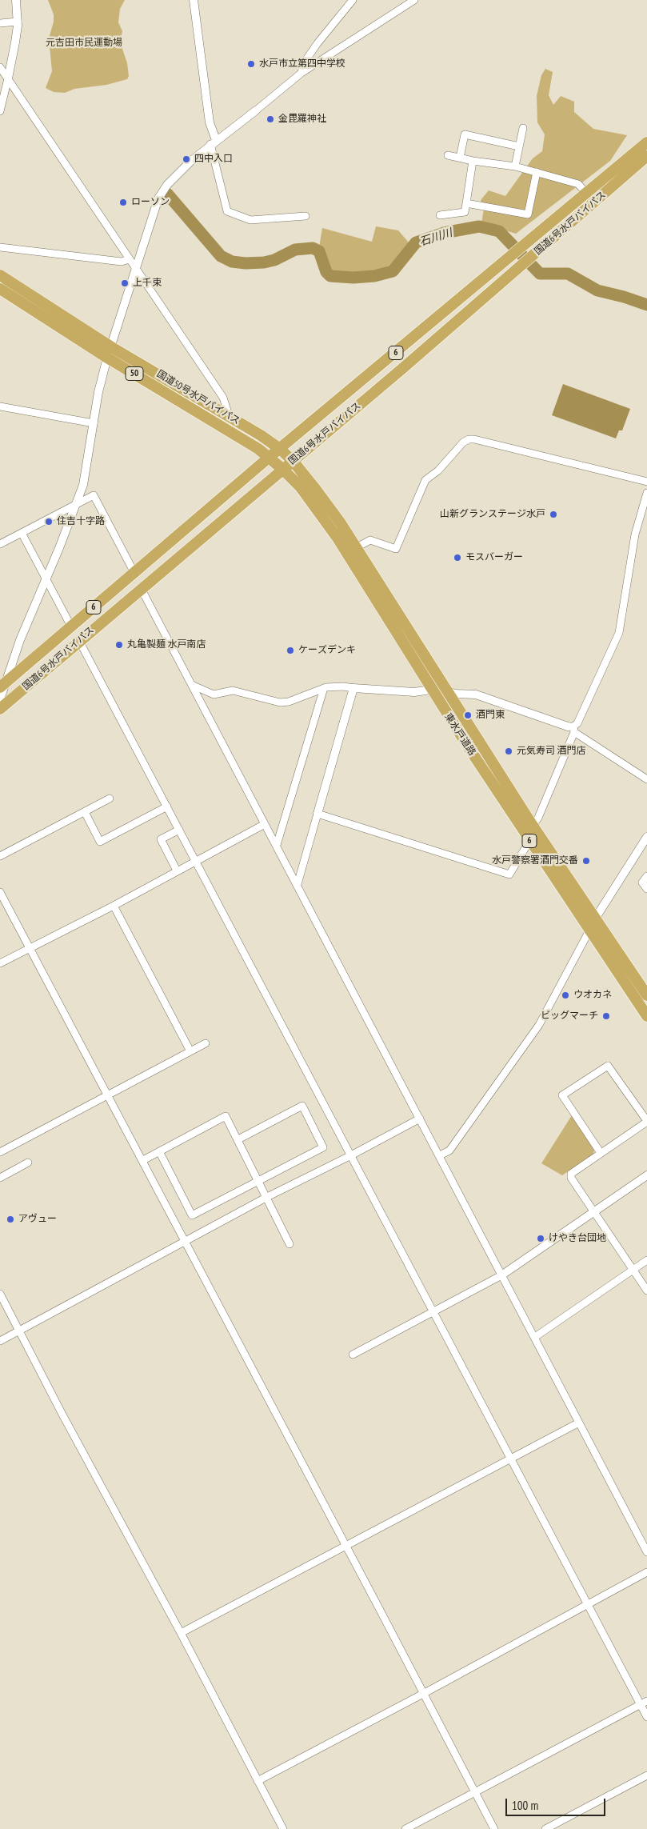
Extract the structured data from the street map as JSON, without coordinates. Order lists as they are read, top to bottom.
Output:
{
  "streets": {
    "highway": [
      "国道6号水戸バイパス",
      "6",
      "50",
      "国道50号水戸バイパス",
      "東水戸道路"
    ]
  },
  "crossings": [
    ["国道6号水戸バイパス", "国道50号水戸バイパス"],
    ["国道6号水戸バイパス", "東水戸道路"],
    ["国道50号水戸バイパス", "東水戸道路"]
  ],
  "water": ["石川川"],
  "parks": ["元吉田市民運動場"],
  "places": [
    "水戸市立第四中学校",
    "金毘羅神社",
    "四中入口",
    "ローソン",
    "上千束",
    "山新グランステージ水戸",
    "住吉十字路",
    "モスバーガー",
    "丸亀製麺 水戸南店",
    "ケーズデンキ",
    "酒門東",
    "元気寿司 酒門店",
    "水戸警察署酒門交番",
    "ウオカネ",
    "ビッグマーチ",
    "アヴュー",
    "けやき台団地"
  ],
  "scale_bar": "100 m"
}
